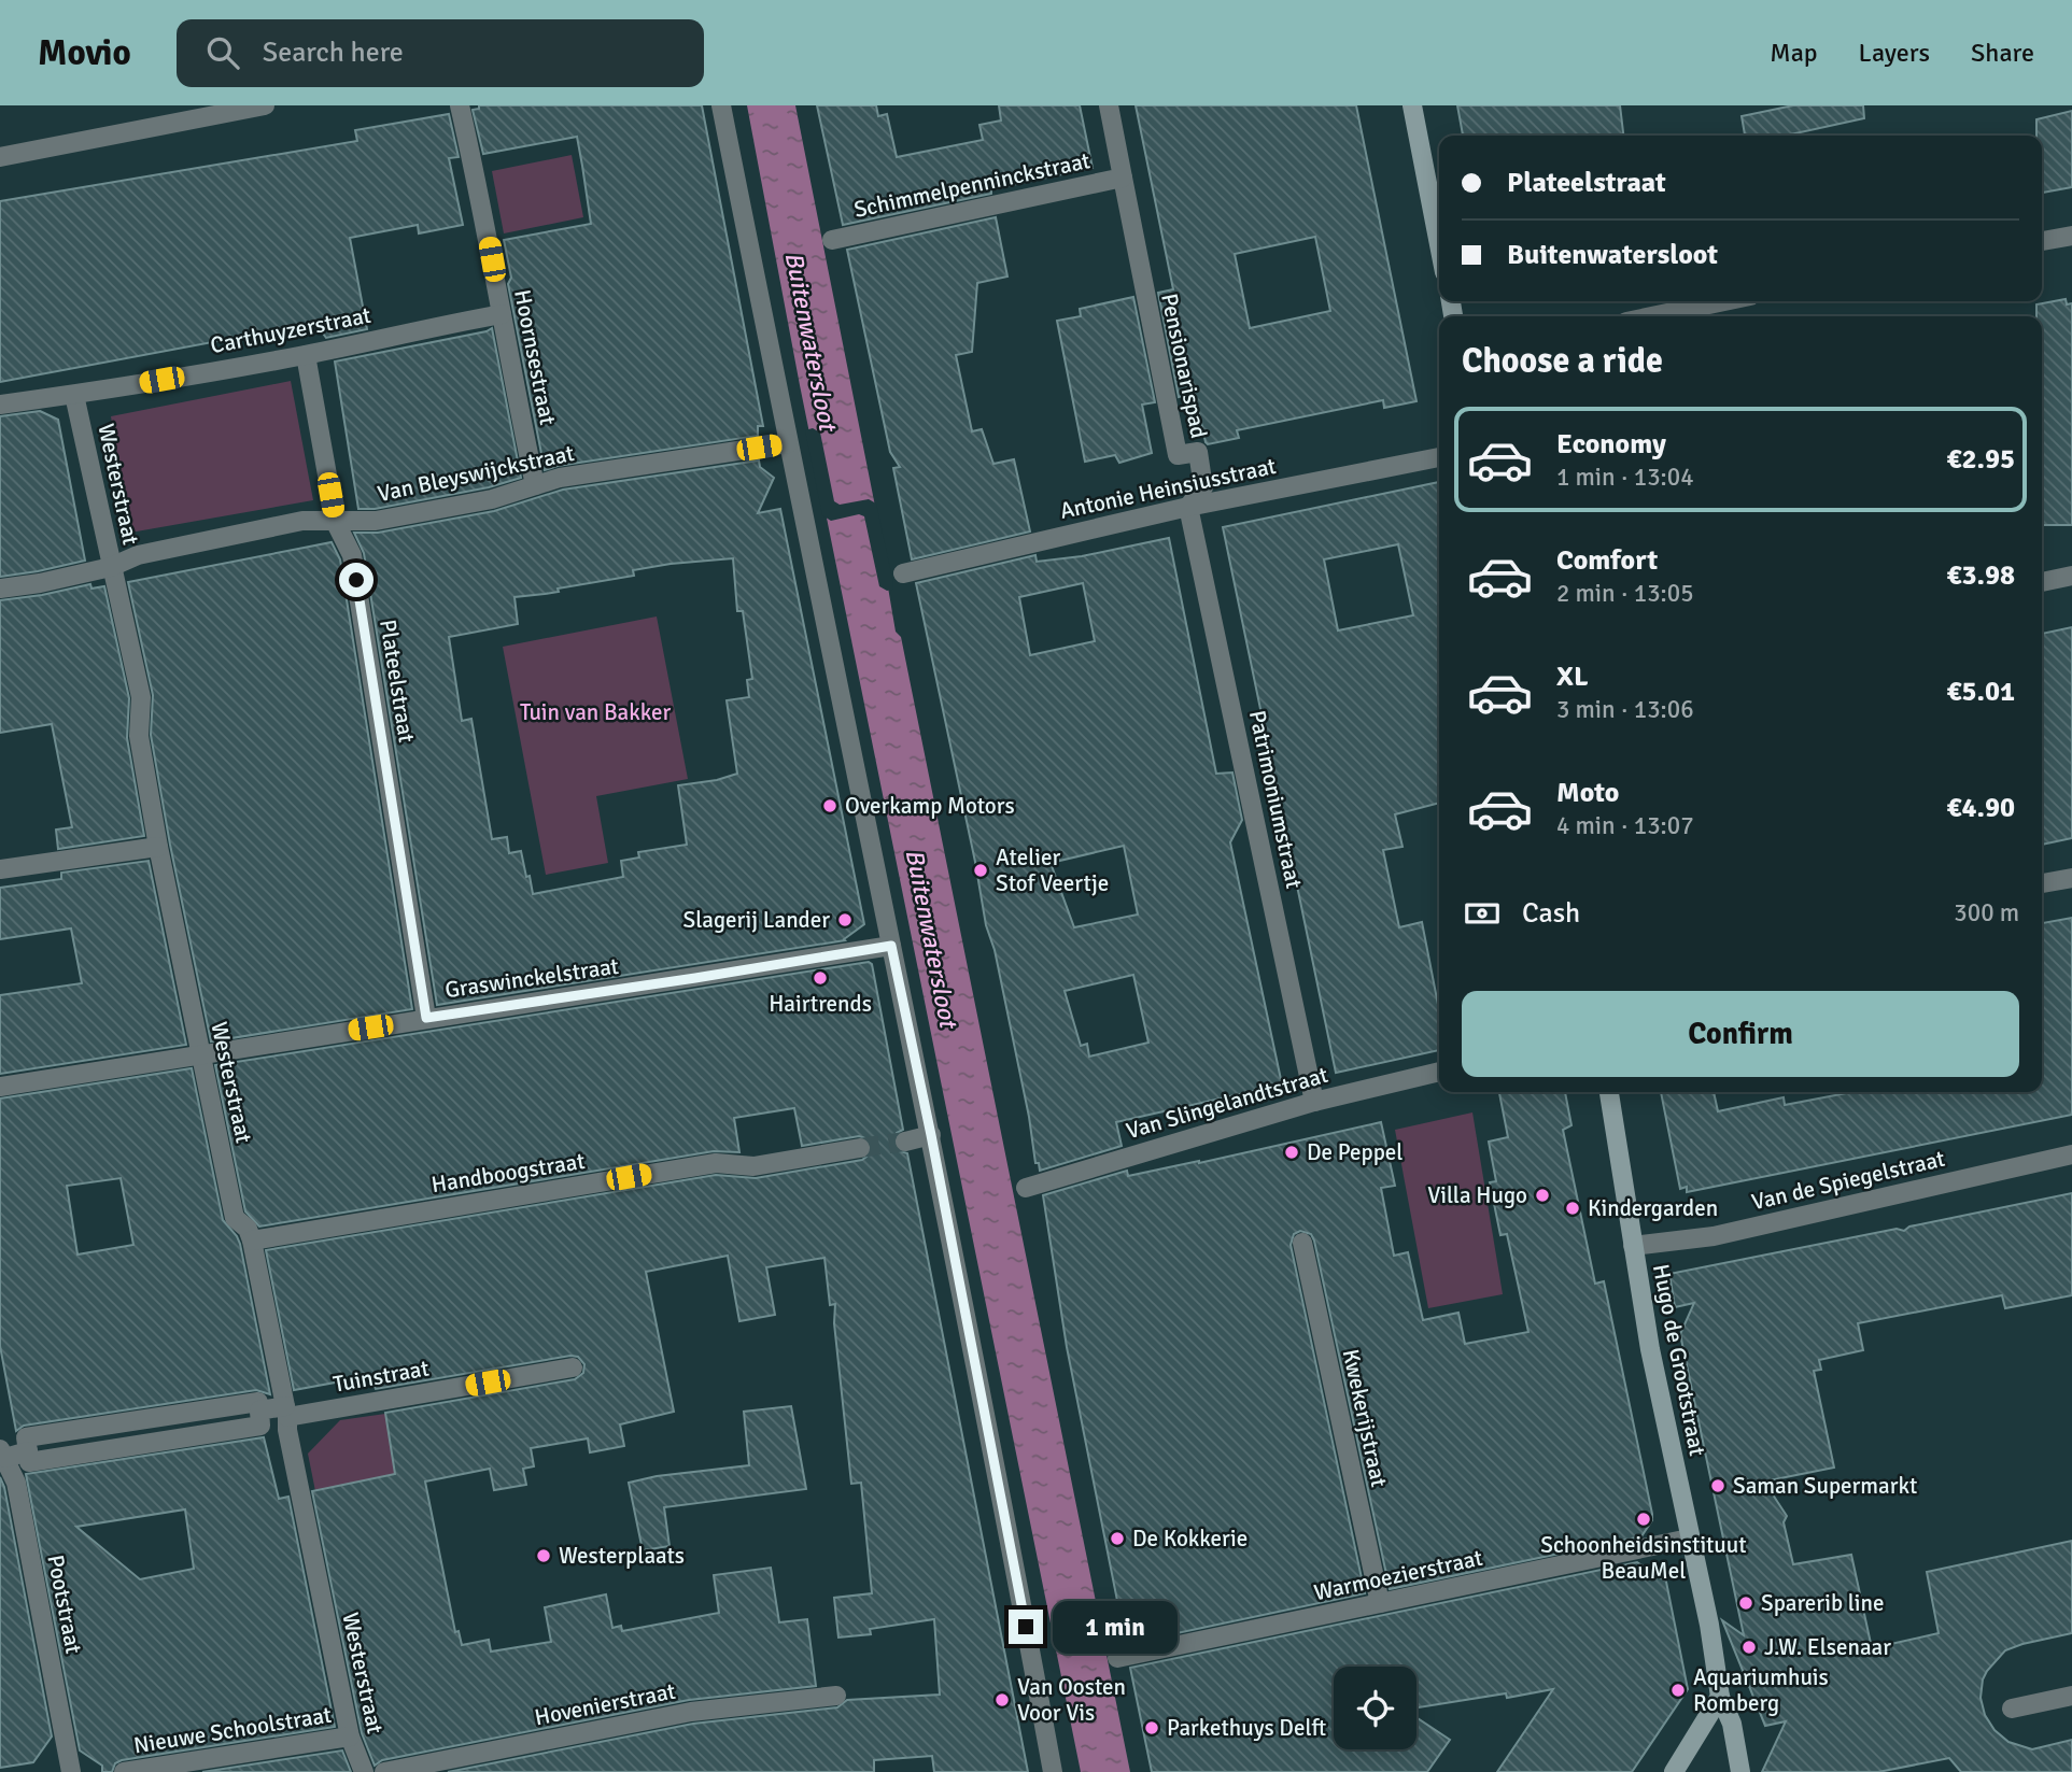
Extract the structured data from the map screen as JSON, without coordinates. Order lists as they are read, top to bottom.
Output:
{
  "streets": {
    "street": [
      "Schimmelpenninckstraat",
      "Carthuyzerstraat",
      "Hoornsestraat",
      "Pensionarispad",
      "Van Bleyswijckstraat",
      "Westerstraat",
      "Antonie Heinsiusstraat",
      "Plateelstraat",
      "Patrimoniumstraat",
      "Graswinckelstraat",
      "Van Slingelandtstraat",
      "Handboogstraat",
      "Van de Spiegelstraat",
      "Hugo de Grootstraat",
      "Tuinstraat",
      "Kwekerijstraat",
      "Warmoezierstraat",
      "Pootstraat",
      "Hovenierstraat",
      "Nieuwe Schoolstraat"
    ]
  },
  "crossings": [
    ["Schimmelpenninckstraat", "Pensionarispad"],
    ["Carthuyzerstraat", "Hoornsestraat"],
    ["Carthuyzerstraat", "Westerstraat"],
    ["Carthuyzerstraat", "Plateelstraat"],
    ["Hoornsestraat", "Van Bleyswijckstraat"],
    ["Pensionarispad", "Antonie Heinsiusstraat"],
    ["Pensionarispad", "Patrimoniumstraat"],
    ["Van Bleyswijckstraat", "Westerstraat"],
    ["Van Bleyswijckstraat", "Plateelstraat"],
    ["Westerstraat", "Graswinckelstraat"],
    ["Westerstraat", "Handboogstraat"],
    ["Westerstraat", "Tuinstraat"],
    ["Westerstraat", "Nieuwe Schoolstraat"],
    ["Antonie Heinsiusstraat", "Patrimoniumstraat"],
    ["Plateelstraat", "Graswinckelstraat"],
    ["Patrimoniumstraat", "Van Slingelandtstraat"],
    ["Van de Spiegelstraat", "Hugo de Grootstraat"],
    ["Hugo de Grootstraat", "Warmoezierstraat"],
    ["Tuinstraat", "Pootstraat"],
    ["Kwekerijstraat", "Warmoezierstraat"]
  ],
  "water": ["Buitenwatersloot"],
  "parks": ["Tuin van Bakker"],
  "places": [
    "Overkamp Motors",
    "Atelier Stof Veertje",
    "Slagerij Lander",
    "Hairtrends",
    "De Peppel",
    "Villa Hugo",
    "Kindergarden",
    "Saman Supermarkt",
    "Schoonheidsinstituut BeauMel",
    "De Kokkerie",
    "Westerplaats",
    "Sparerib line",
    "J.W. Elsenaar",
    "Aquariumhuis Romberg",
    "Van Oosten Voor Vis",
    "Parkethuys Delft"
  ],
  "page": {
    "header": "Movio",
    "search": "Search here",
    "nav": ["Map", "Layers", "Share"],
    "banner": ["Plateelstraat", "Buitenwatersloot"],
    "heading": "Choose a ride",
    "list": [
      {
        "name": "Economy",
        "note": "1 min · 13:04",
        "value": "€2.95"
      },
      {
        "name": "Comfort",
        "note": "2 min · 13:05",
        "value": "€3.98"
      },
      {
        "name": "XL",
        "note": "3 min · 13:06",
        "value": "€5.01"
      },
      {
        "name": "Moto",
        "note": "4 min · 13:07",
        "value": "€4.90"
      }
    ],
    "pay": ["Cash", "300 m"],
    "buttons": "Confirm",
    "bubble": "1 min"
  }
}
